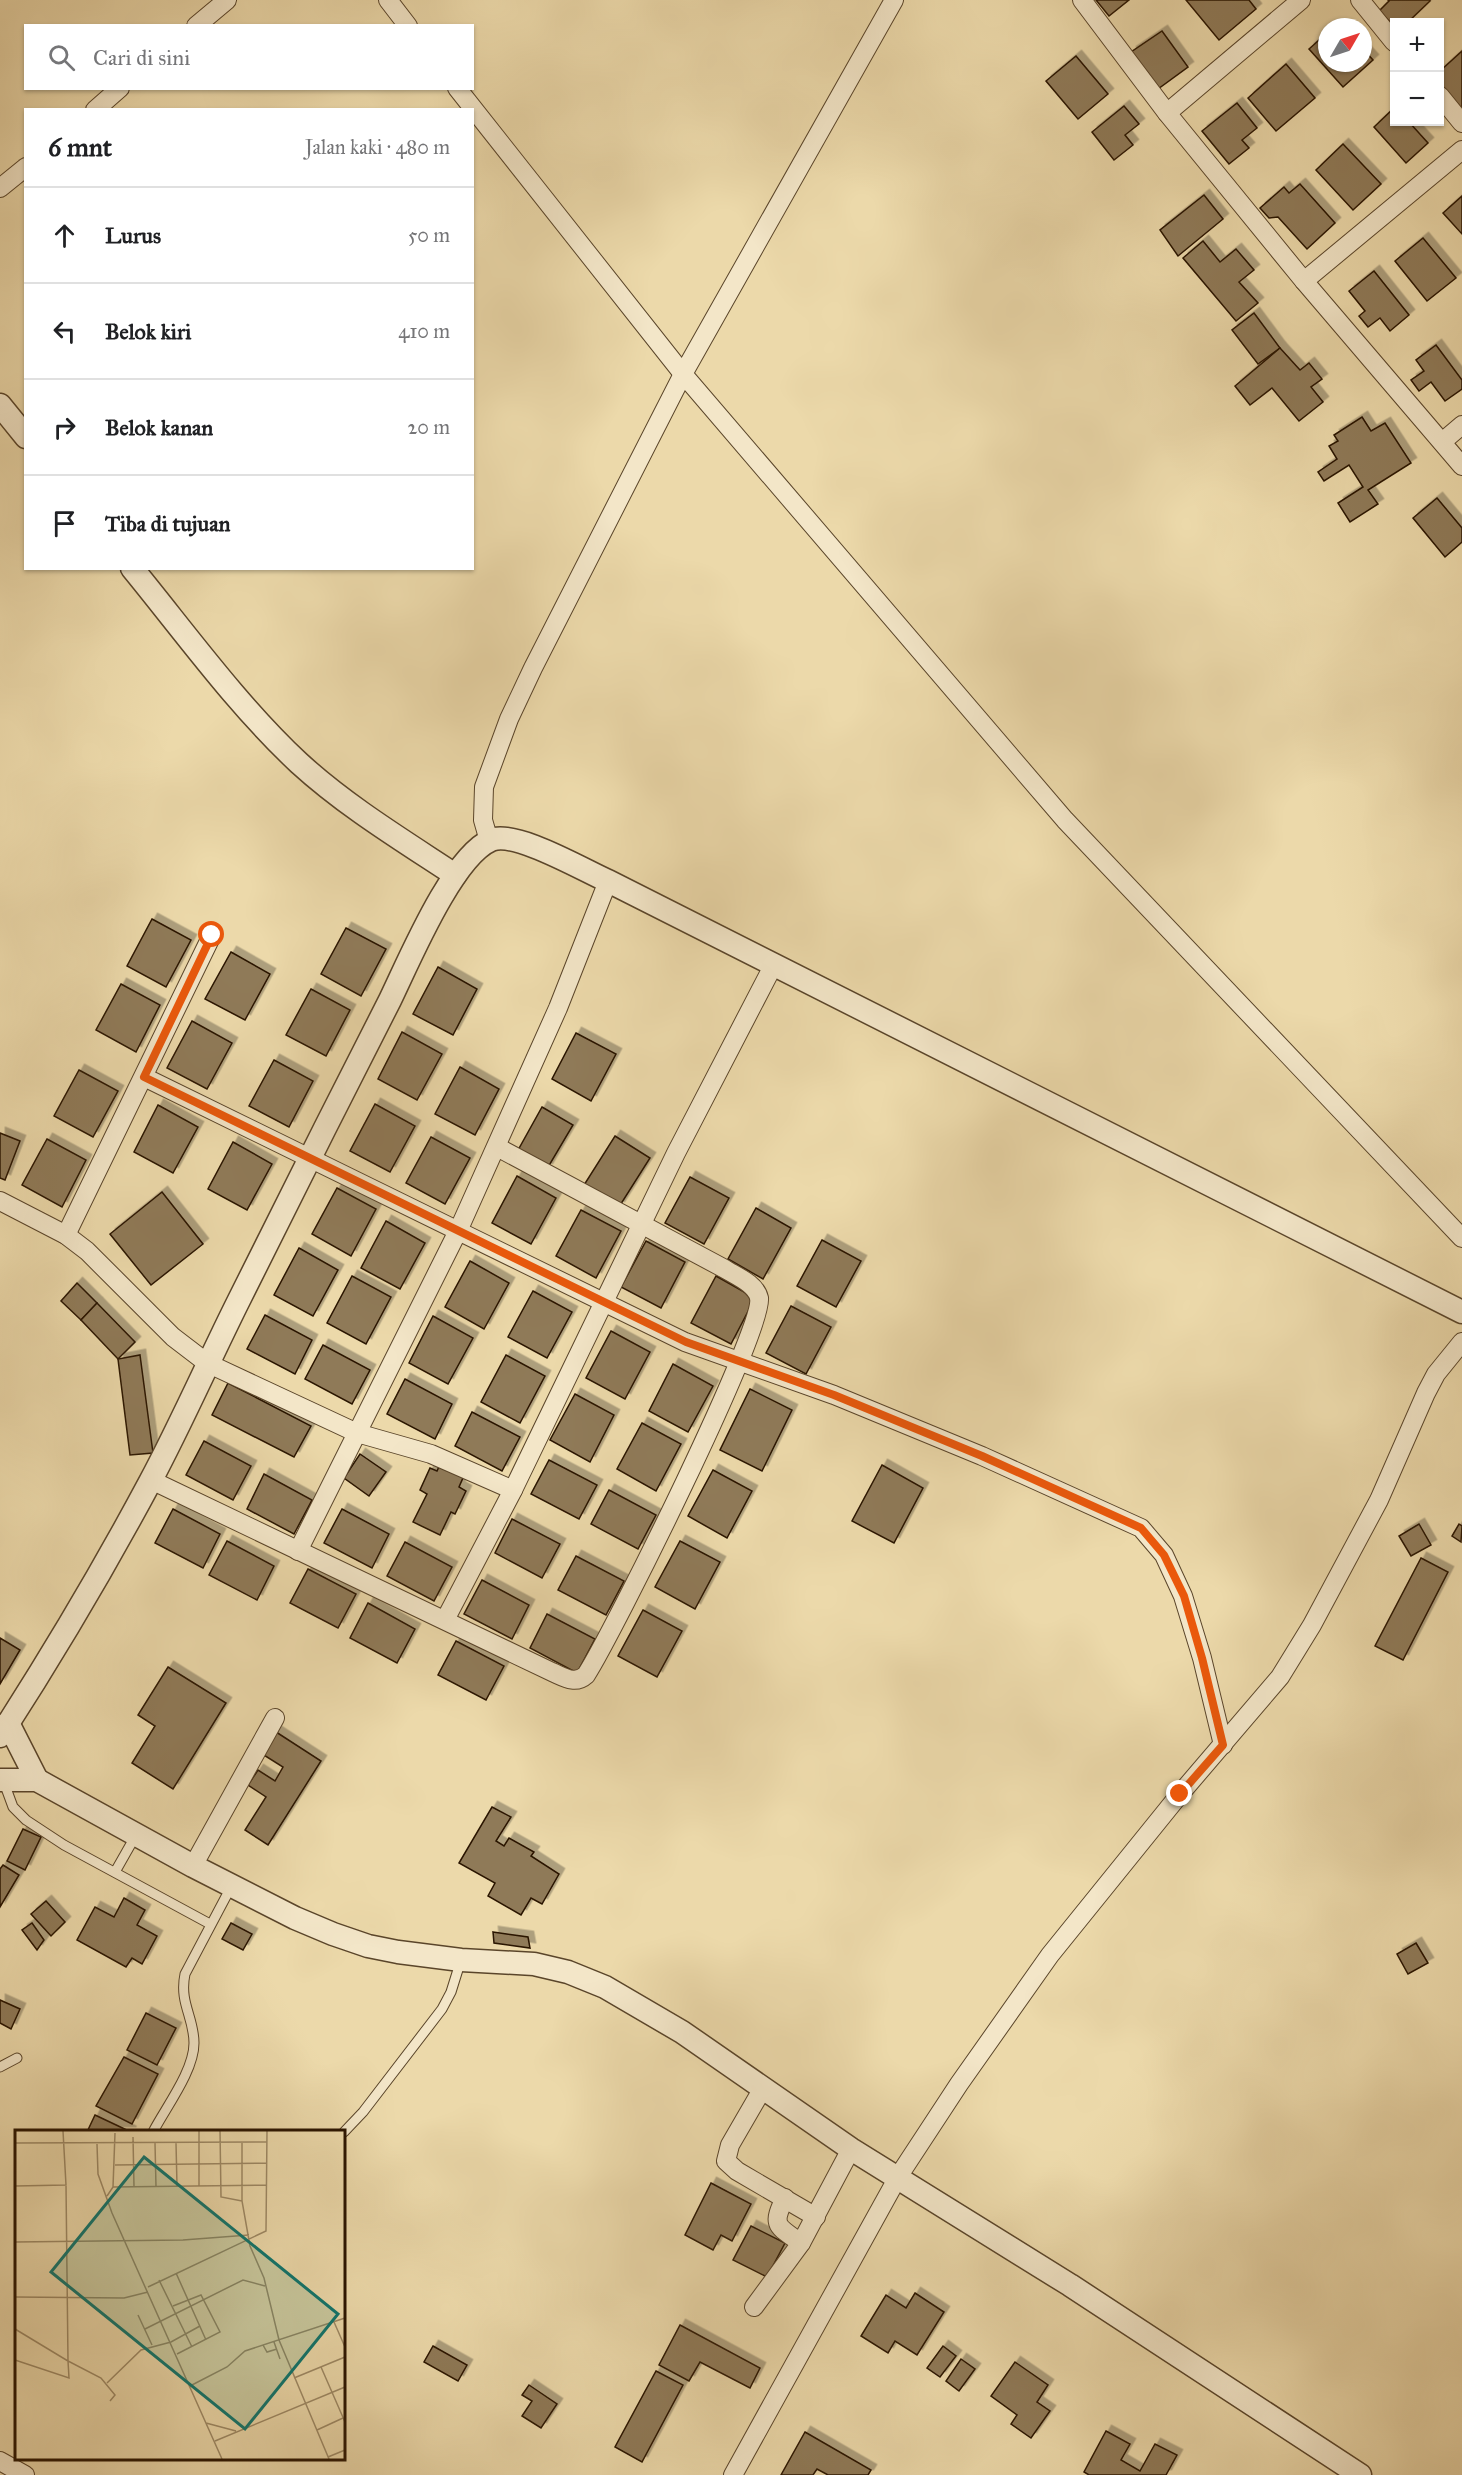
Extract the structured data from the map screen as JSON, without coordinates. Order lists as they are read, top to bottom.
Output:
{
  "north": "top right",
  "page": {
    "map_buttons": ["+", "−"],
    "search": "Cari di sini",
    "heading": ["6 mnt", "Jalan kaki · 480 m"],
    "list": [
      ["Lurus", "50 m"],
      ["Belok kiri", "410 m"],
      ["Belok kanan", "20 m"],
      "Tiba di tujuan"
    ]
  }
}
